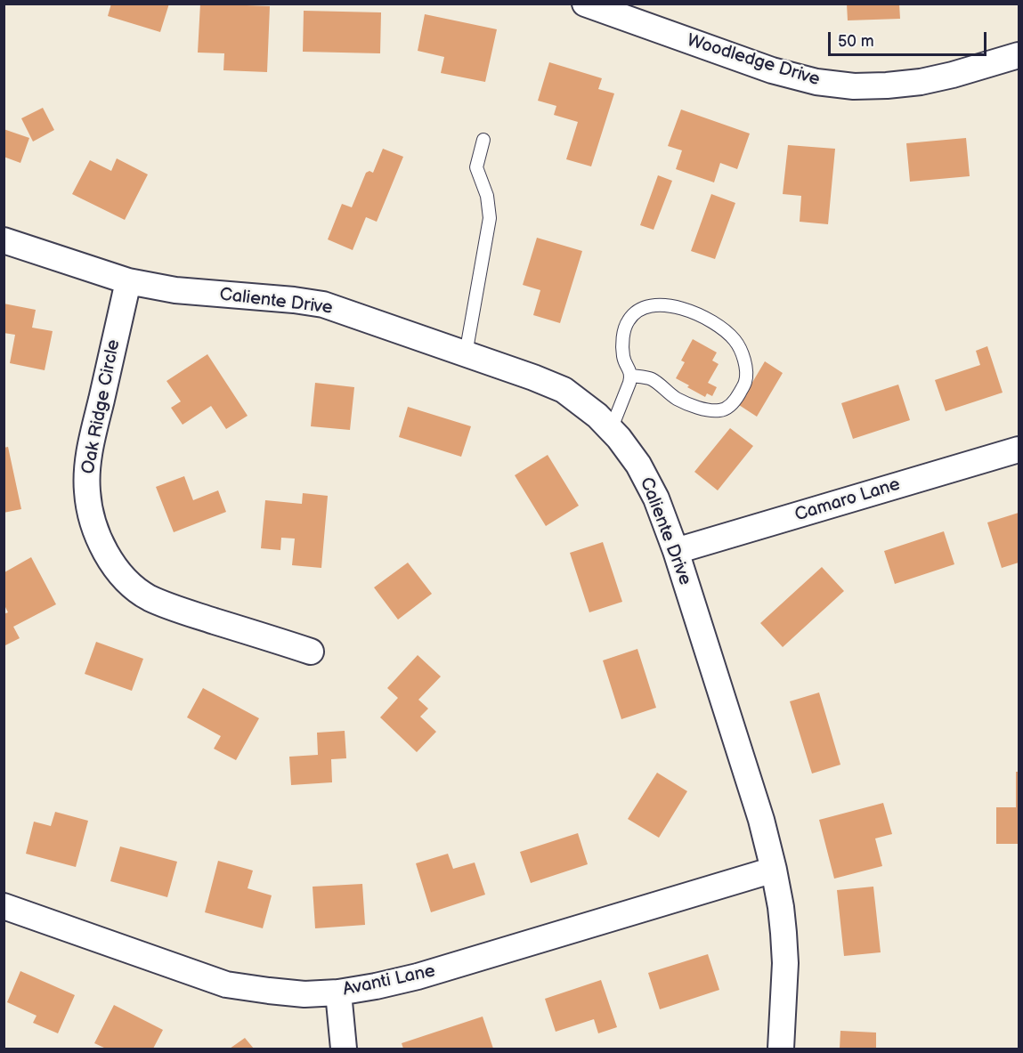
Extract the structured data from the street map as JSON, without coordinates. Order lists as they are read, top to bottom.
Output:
{
  "streets": {
    "street": [
      "Woodledge Drive",
      "Caliente Drive",
      "Oak Ridge Circle",
      "Camaro Lane",
      "Avanti Lane"
    ]
  },
  "crossings": [
    ["Caliente Drive", "Oak Ridge Circle"],
    ["Caliente Drive", "Camaro Lane"],
    ["Caliente Drive", "Avanti Lane"]
  ],
  "scale_bar": "50 m"
}
